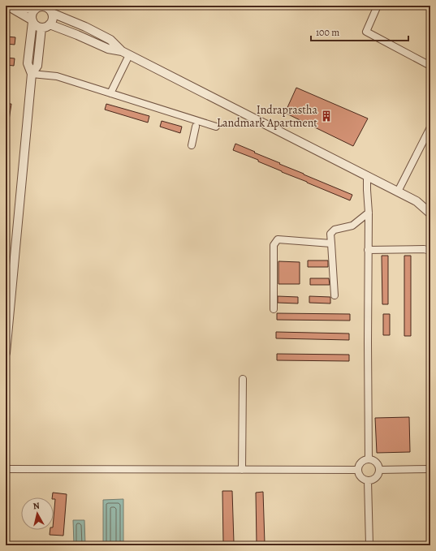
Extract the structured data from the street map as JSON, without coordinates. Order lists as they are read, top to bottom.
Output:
{
  "places": {
    "building": ["Indraprastha Landmark Apartment"]
  },
  "scale_bar": "100 m",
  "north": "top"
}
